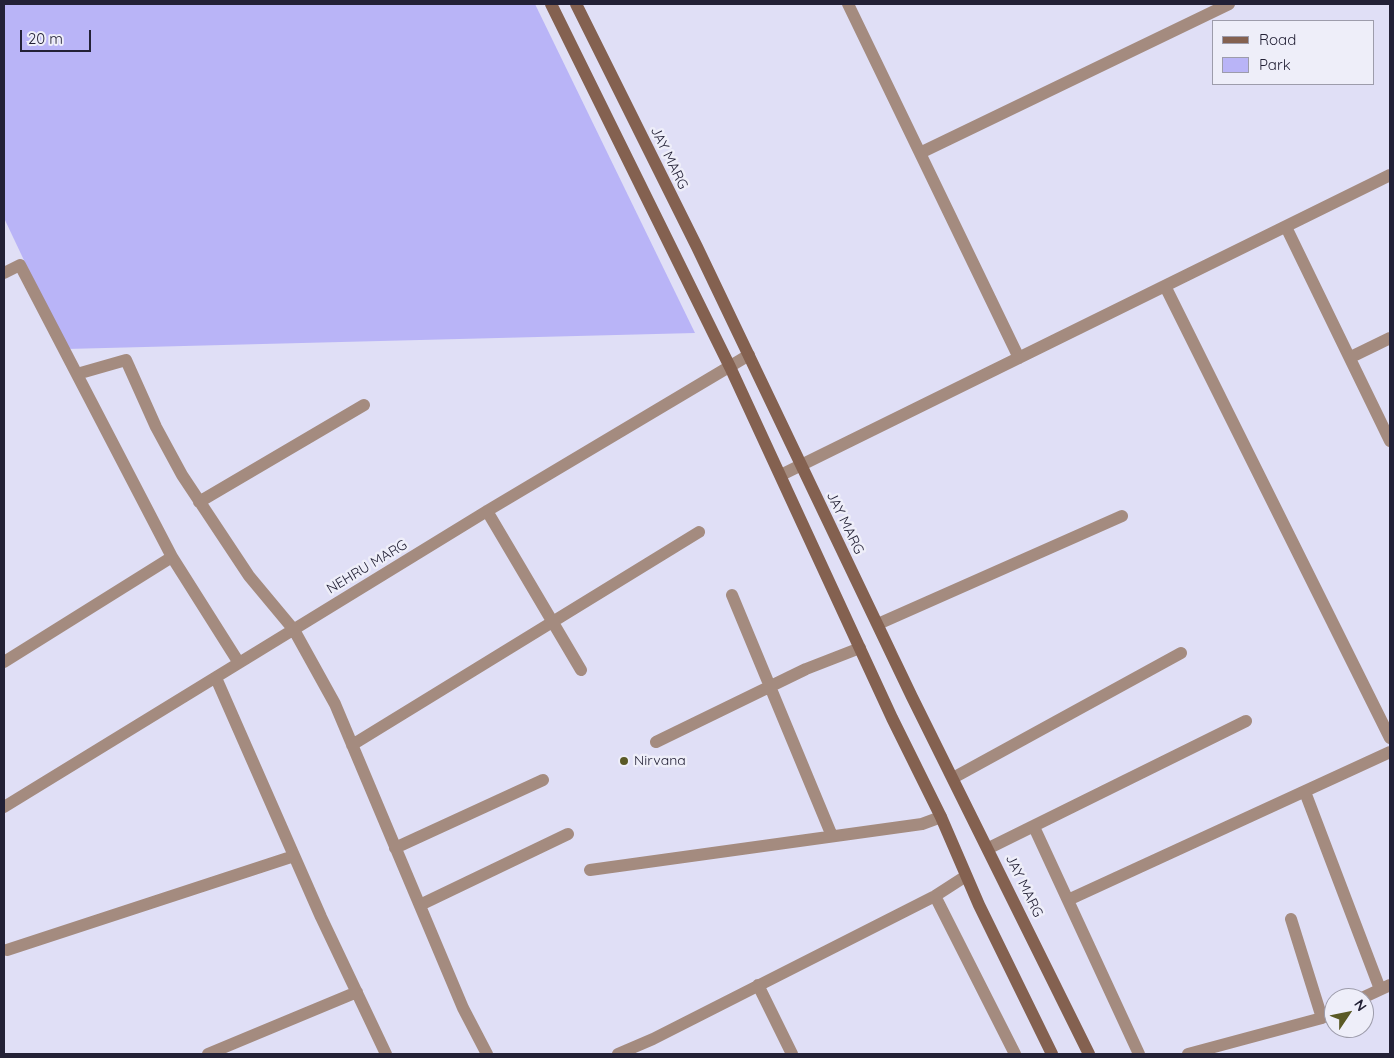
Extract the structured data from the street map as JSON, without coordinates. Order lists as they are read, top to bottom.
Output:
{
  "streets": {
    "main road": ["JAY MARG"],
    "street": ["NEHRU MARG"]
  },
  "crossings": [
    ["JAY MARG", "NEHRU MARG"]
  ],
  "places": ["Nirvana"],
  "legend": ["Road", "Park"],
  "scale_bar": "20 m",
  "north": "top right"
}
